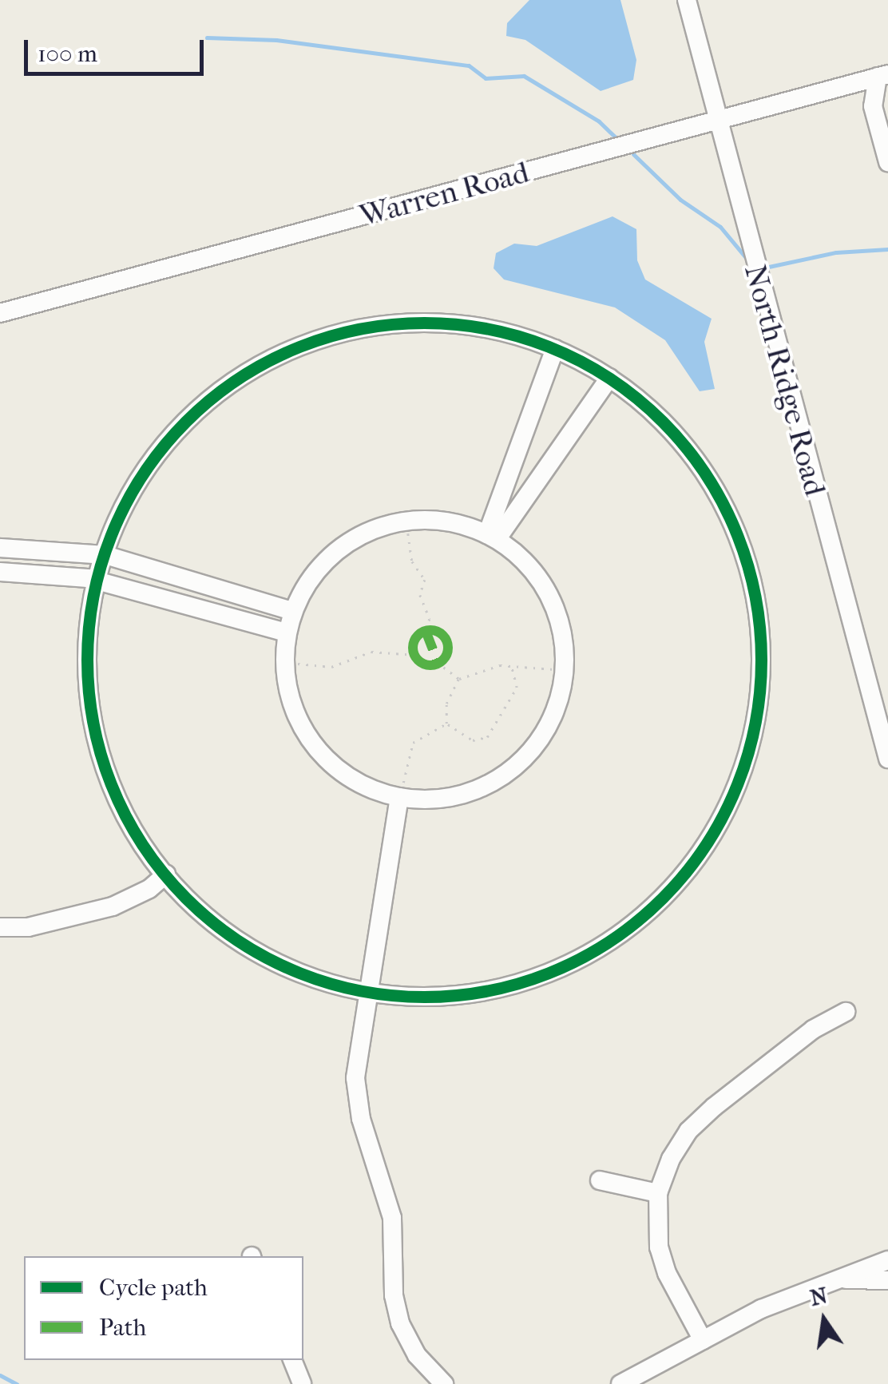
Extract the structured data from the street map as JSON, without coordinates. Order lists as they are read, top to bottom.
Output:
{
  "streets": {
    "street": ["Warren Road", "North Ridge Road"]
  },
  "crossings": [
    ["Warren Road", "North Ridge Road"]
  ],
  "legend": ["Cycle path", "Path"],
  "scale_bar": "100 m",
  "north": "top"
}
